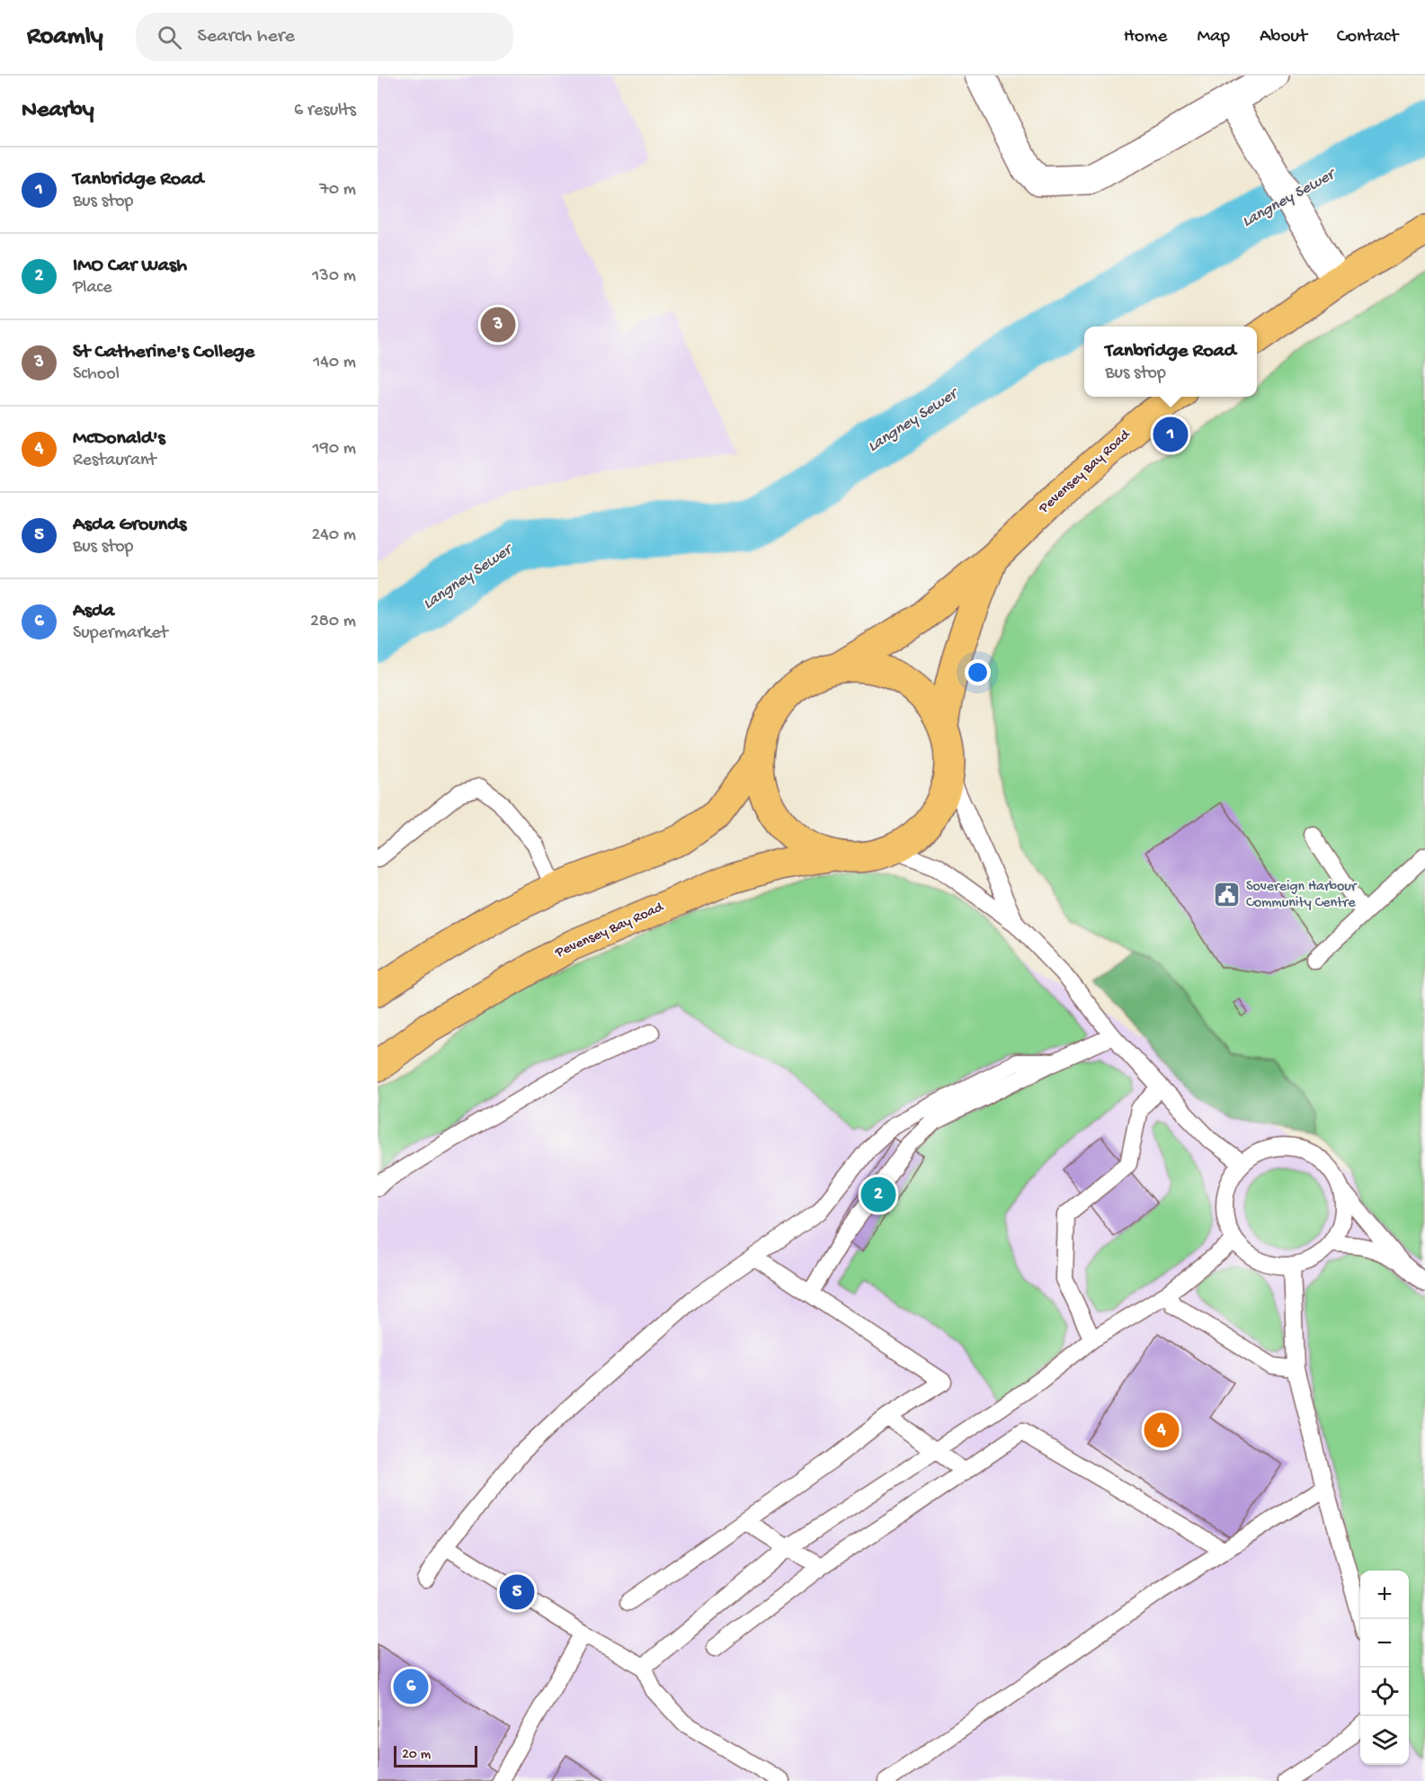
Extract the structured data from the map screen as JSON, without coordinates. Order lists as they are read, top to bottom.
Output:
{
  "streets": {
    "main road": ["Pevensey Bay Road"]
  },
  "water": ["Langney Sewer"],
  "places": {
    "public building": ["Sovereign Harbour Community Centre"]
  },
  "scale_bar": "20 m",
  "page": {
    "header": "Roamly",
    "search": "Search here",
    "nav": [
      "Home",
      "Map",
      "About",
      "Contact"
    ],
    "heading": ["Nearby", "6 results"],
    "list": [
      {
        "mark": "1",
        "name": "Tanbridge Road",
        "note": "Bus stop",
        "value": "70 m"
      },
      {
        "mark": "2",
        "name": "IMO Car Wash",
        "note": "Place",
        "value": "130 m"
      },
      {
        "mark": "3",
        "name": "St Catherine's College",
        "note": "School",
        "value": "140 m"
      },
      {
        "mark": "4",
        "name": "McDonald's",
        "note": "Restaurant",
        "value": "190 m"
      },
      {
        "mark": "5",
        "name": "Asda Grounds",
        "note": "Bus stop",
        "value": "240 m"
      },
      {
        "mark": "6",
        "name": "Asda",
        "note": "Supermarket",
        "value": "280 m"
      }
    ],
    "pins": [
      "3",
      "1",
      "2",
      "4",
      "5",
      "6"
    ],
    "popup": ["Tanbridge Road", "Bus stop"],
    "map_buttons": ["+", "−"],
    "scale": "20 m"
  }
}
